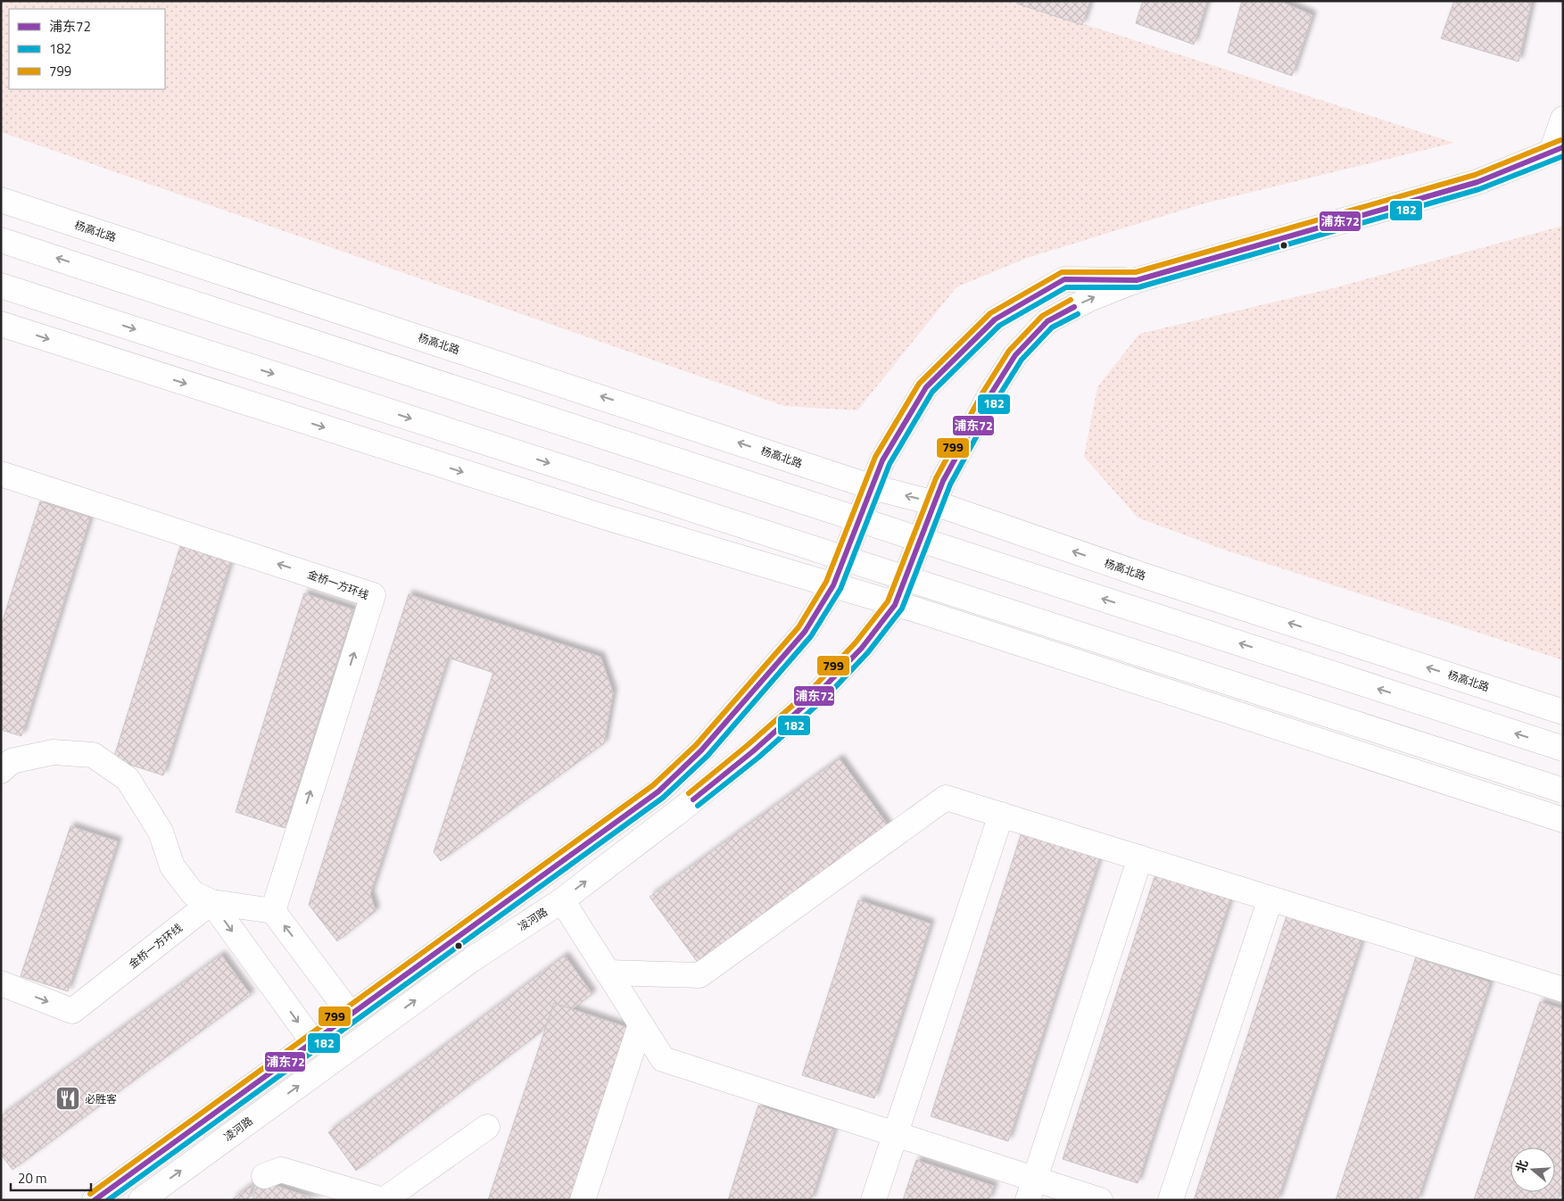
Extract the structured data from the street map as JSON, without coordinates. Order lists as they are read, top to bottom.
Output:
{
  "streets": {
    "main road": ["杨高北路", "金桥一方环线", "凌河路"]
  },
  "crossings": [
    ["杨高北路", "凌河路"]
  ],
  "places": {
    "restaurant": ["必胜客"]
  },
  "lines": ["transit line 799", "transit line 浦东72", "transit line 182"],
  "legend": ["浦东72", "182", "799"],
  "scale_bar": "20 m",
  "north": "left"
}
